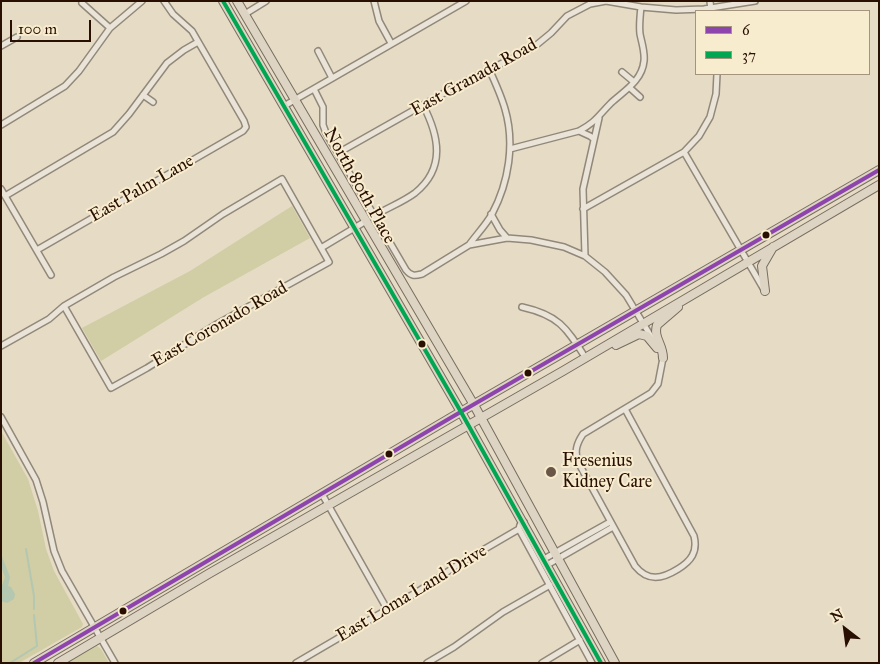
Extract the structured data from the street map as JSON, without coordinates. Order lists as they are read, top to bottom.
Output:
{
  "streets": {
    "street": [
      "East Granada Road",
      "North 80th Place",
      "East Palm Lane",
      "East Coronado Road",
      "East Loma Land Drive"
    ]
  },
  "crossings": [
    ["East Granada Road", "North 80th Place"]
  ],
  "places": ["Fresenius Kidney Care"],
  "lines": ["transit line 37", "transit line 6"],
  "legend": ["6", "37"],
  "scale_bar": "100 m",
  "north": "top left"
}
